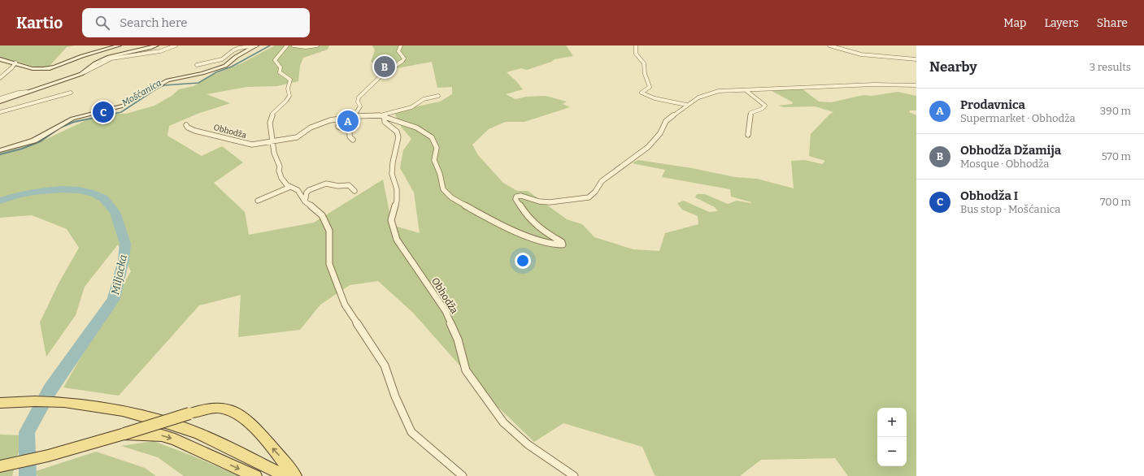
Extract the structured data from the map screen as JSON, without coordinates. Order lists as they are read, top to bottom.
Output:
{
  "streets": {
    "street": ["Obhodža"]
  },
  "water": ["Mošćanica", "Miljacka"],
  "page": {
    "header": "Kartio",
    "search": "Search here",
    "nav": ["Map", "Layers", "Share"],
    "heading": ["Nearby", "3 results"],
    "pins": ["B", "C", "A"],
    "list": [
      {
        "mark": "A",
        "name": "Prodavnica",
        "note": "Supermarket · Obhodža",
        "value": "390 m"
      },
      {
        "mark": "B",
        "name": "Obhodža Džamija",
        "note": "Mosque · Obhodža",
        "value": "570 m"
      },
      {
        "mark": "C",
        "name": "Obhodža I",
        "note": "Bus stop · Mošćanica",
        "value": "700 m"
      }
    ],
    "map_buttons": ["+", "−"]
  }
}
